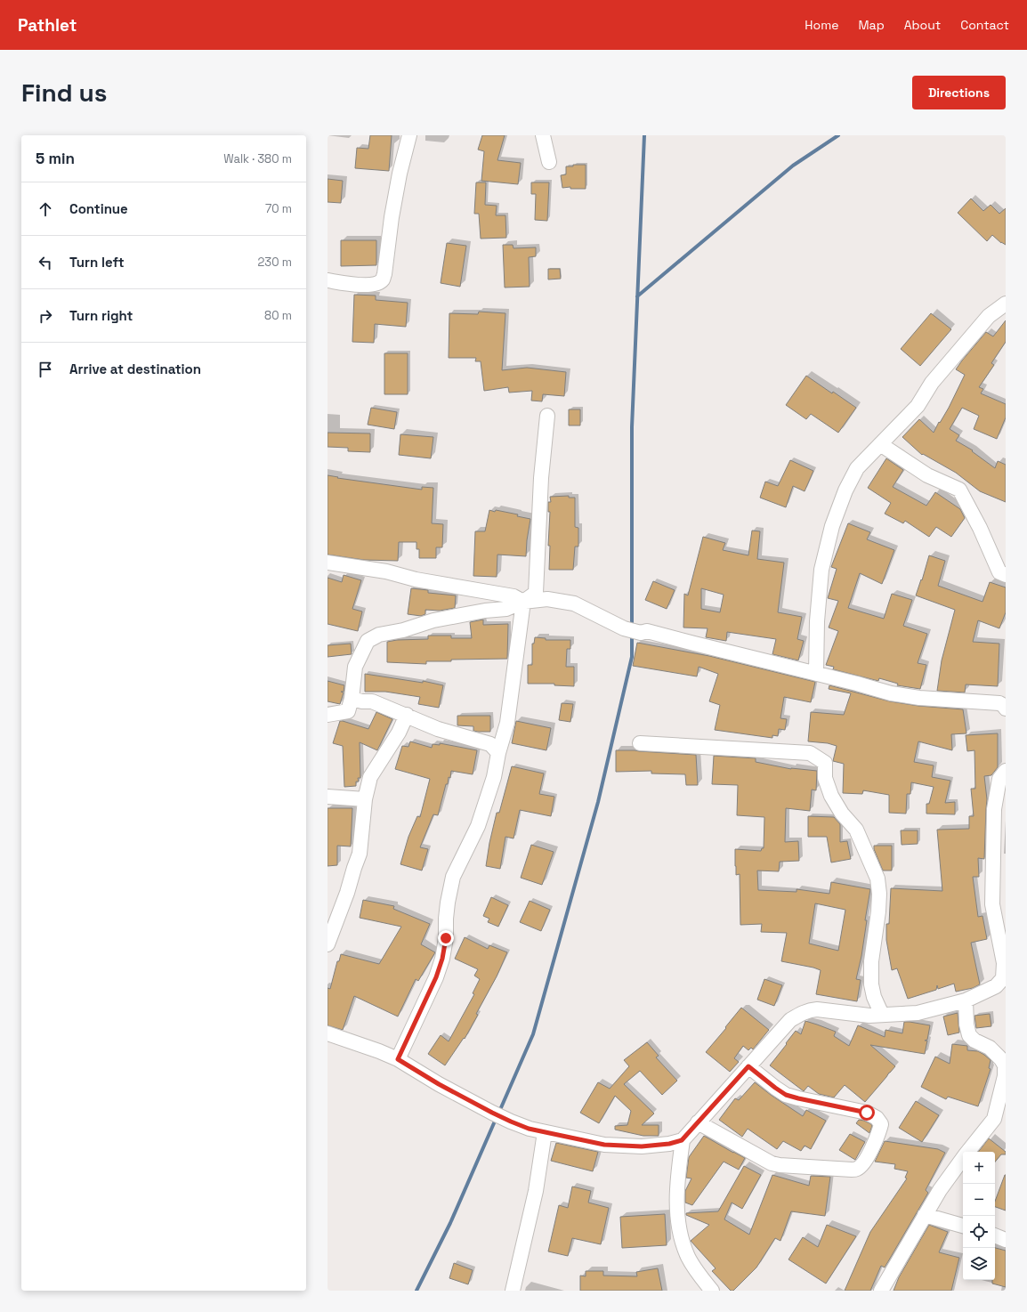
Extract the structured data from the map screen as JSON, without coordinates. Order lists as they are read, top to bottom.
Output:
{
  "page": {
    "header": "Pathlet",
    "nav": [
      "Home",
      "Map",
      "About",
      "Contact"
    ],
    "buttons": "Directions",
    "title": "Find us",
    "heading": ["5 min", "Walk · 380 m"],
    "list": [
      ["Continue", "70 m"],
      ["Turn left", "230 m"],
      ["Turn right", "80 m"],
      "Arrive at destination"
    ],
    "map_buttons": ["+", "−"]
  }
}
